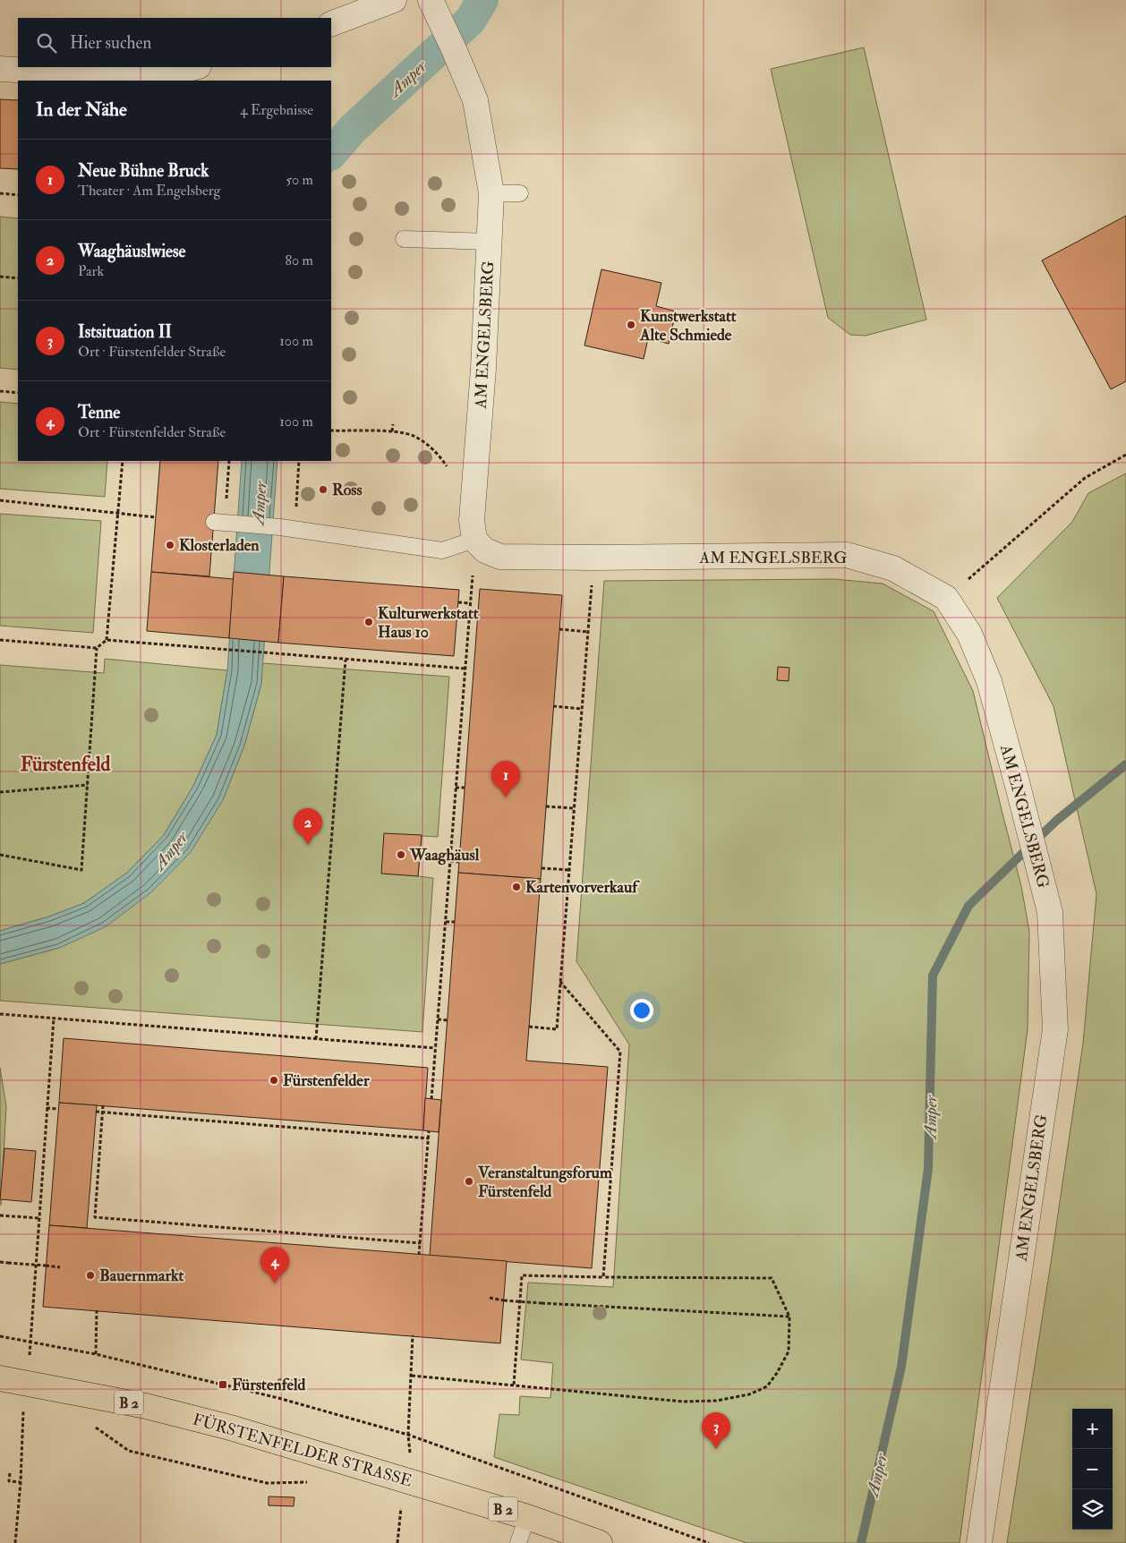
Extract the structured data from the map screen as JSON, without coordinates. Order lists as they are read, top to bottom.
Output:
{
  "streets": {
    "main road": ["B 2", "FÜRSTENFELDER STRASSE"],
    "street": ["AM ENGELSBERG"]
  },
  "districts": ["Fürstenfeld"],
  "water": ["Amper"],
  "places": {
    "other": [
      "Kunstwerkstatt Alte Schmiede",
      "Ross",
      "Klosterladen",
      "Kulturwerkstatt Haus 10",
      "Waaghäusl",
      "Kartenvorverkauf",
      "Fürstenfelder",
      "Veranstaltungsforum Fürstenfeld",
      "Bauernmarkt"
    ],
    "transit": ["Fürstenfeld"]
  },
  "page": {
    "search": "Hier suchen",
    "heading": ["In der Nähe", "4 Ergebnisse"],
    "list": [
      {
        "mark": "1",
        "name": "Neue Bühne Bruck",
        "note": "Theater · Am Engelsberg",
        "value": "50 m"
      },
      {
        "mark": "2",
        "name": "Waaghäuslwiese",
        "note": "Park",
        "value": "80 m"
      },
      {
        "mark": "3",
        "name": "Istsituation II",
        "note": "Ort · Fürstenfelder Straße",
        "value": "100 m"
      },
      {
        "mark": "4",
        "name": "Tenne",
        "note": "Ort · Fürstenfelder Straße",
        "value": "100 m"
      }
    ],
    "pins": [
      "1",
      "2",
      "4",
      "3"
    ],
    "map_buttons": ["+", "−"]
  }
}
